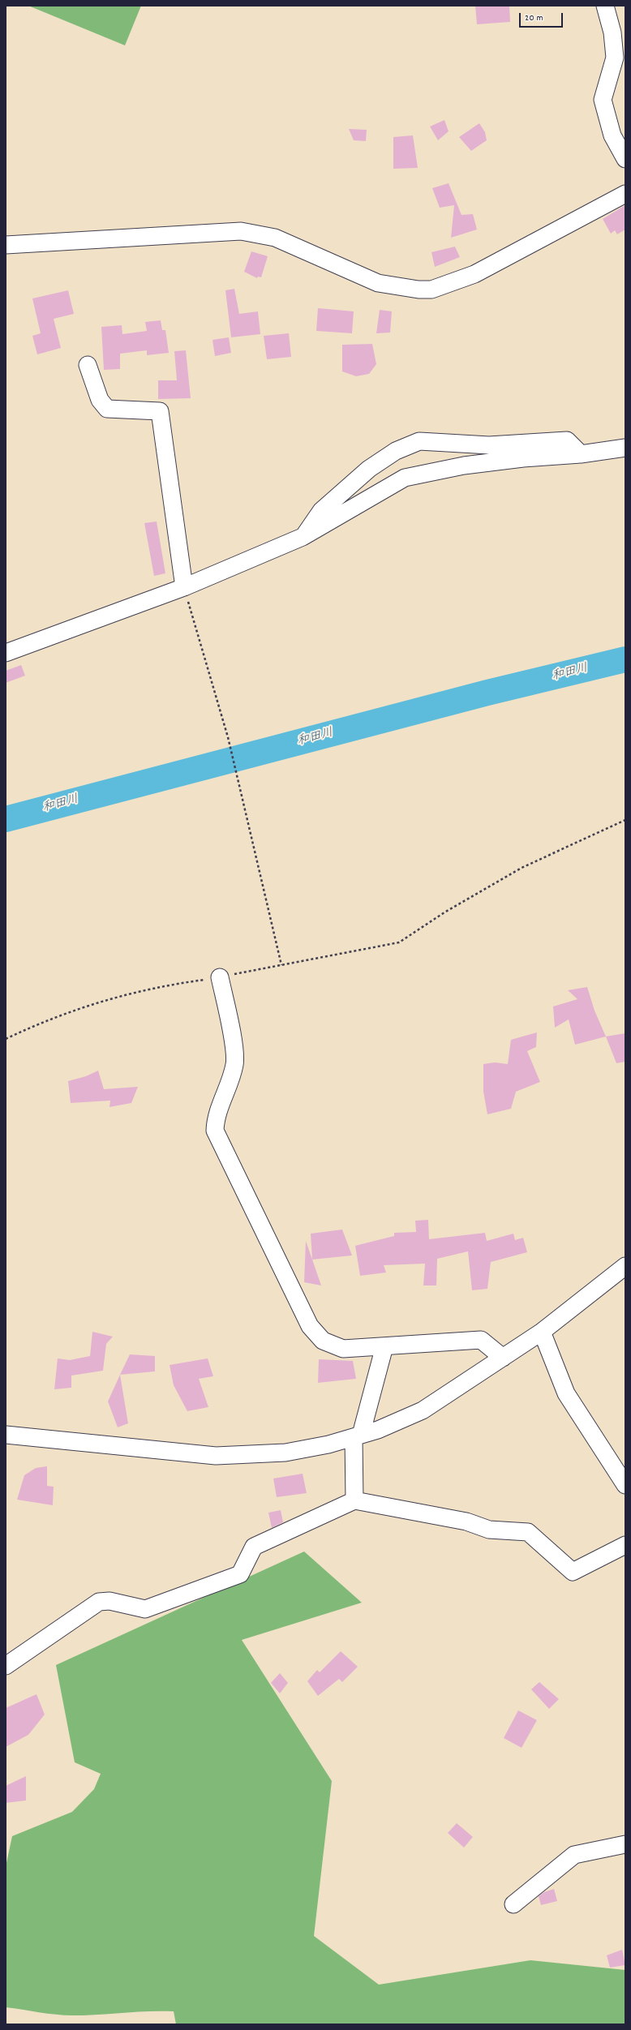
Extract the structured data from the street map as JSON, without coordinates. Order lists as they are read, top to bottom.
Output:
{
  "water": ["和田川"],
  "scale_bar": "20 m"
}
